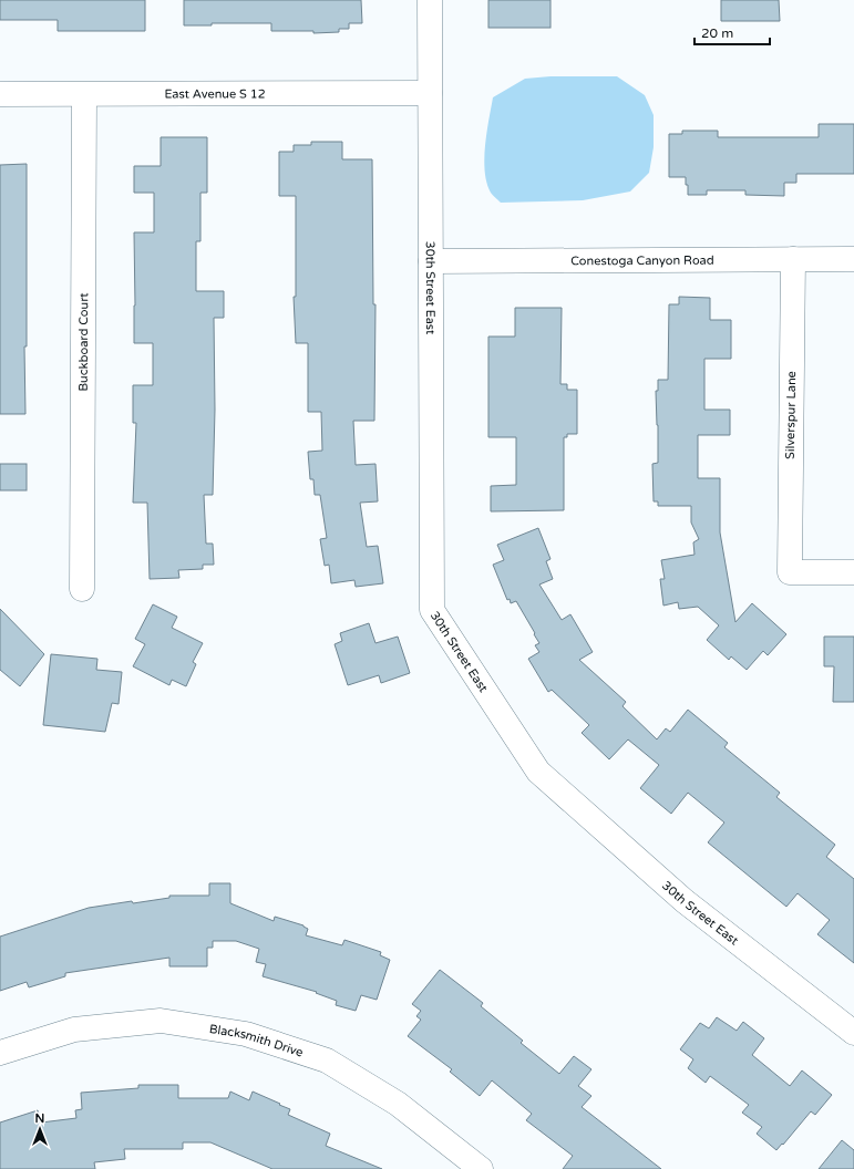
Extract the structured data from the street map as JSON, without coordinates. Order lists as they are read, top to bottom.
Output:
{
  "streets": {
    "street": [
      "East Avenue S 12",
      "Conestoga Canyon Road",
      "30th Street East",
      "Buckboard Court",
      "Silverspur Lane",
      "Blacksmith Drive"
    ]
  },
  "crossings": [
    ["East Avenue S 12", "30th Street East"],
    ["East Avenue S 12", "Buckboard Court"],
    ["Conestoga Canyon Road", "30th Street East"],
    ["Conestoga Canyon Road", "Silverspur Lane"]
  ],
  "scale_bar": "20 m",
  "north": "top"
}
